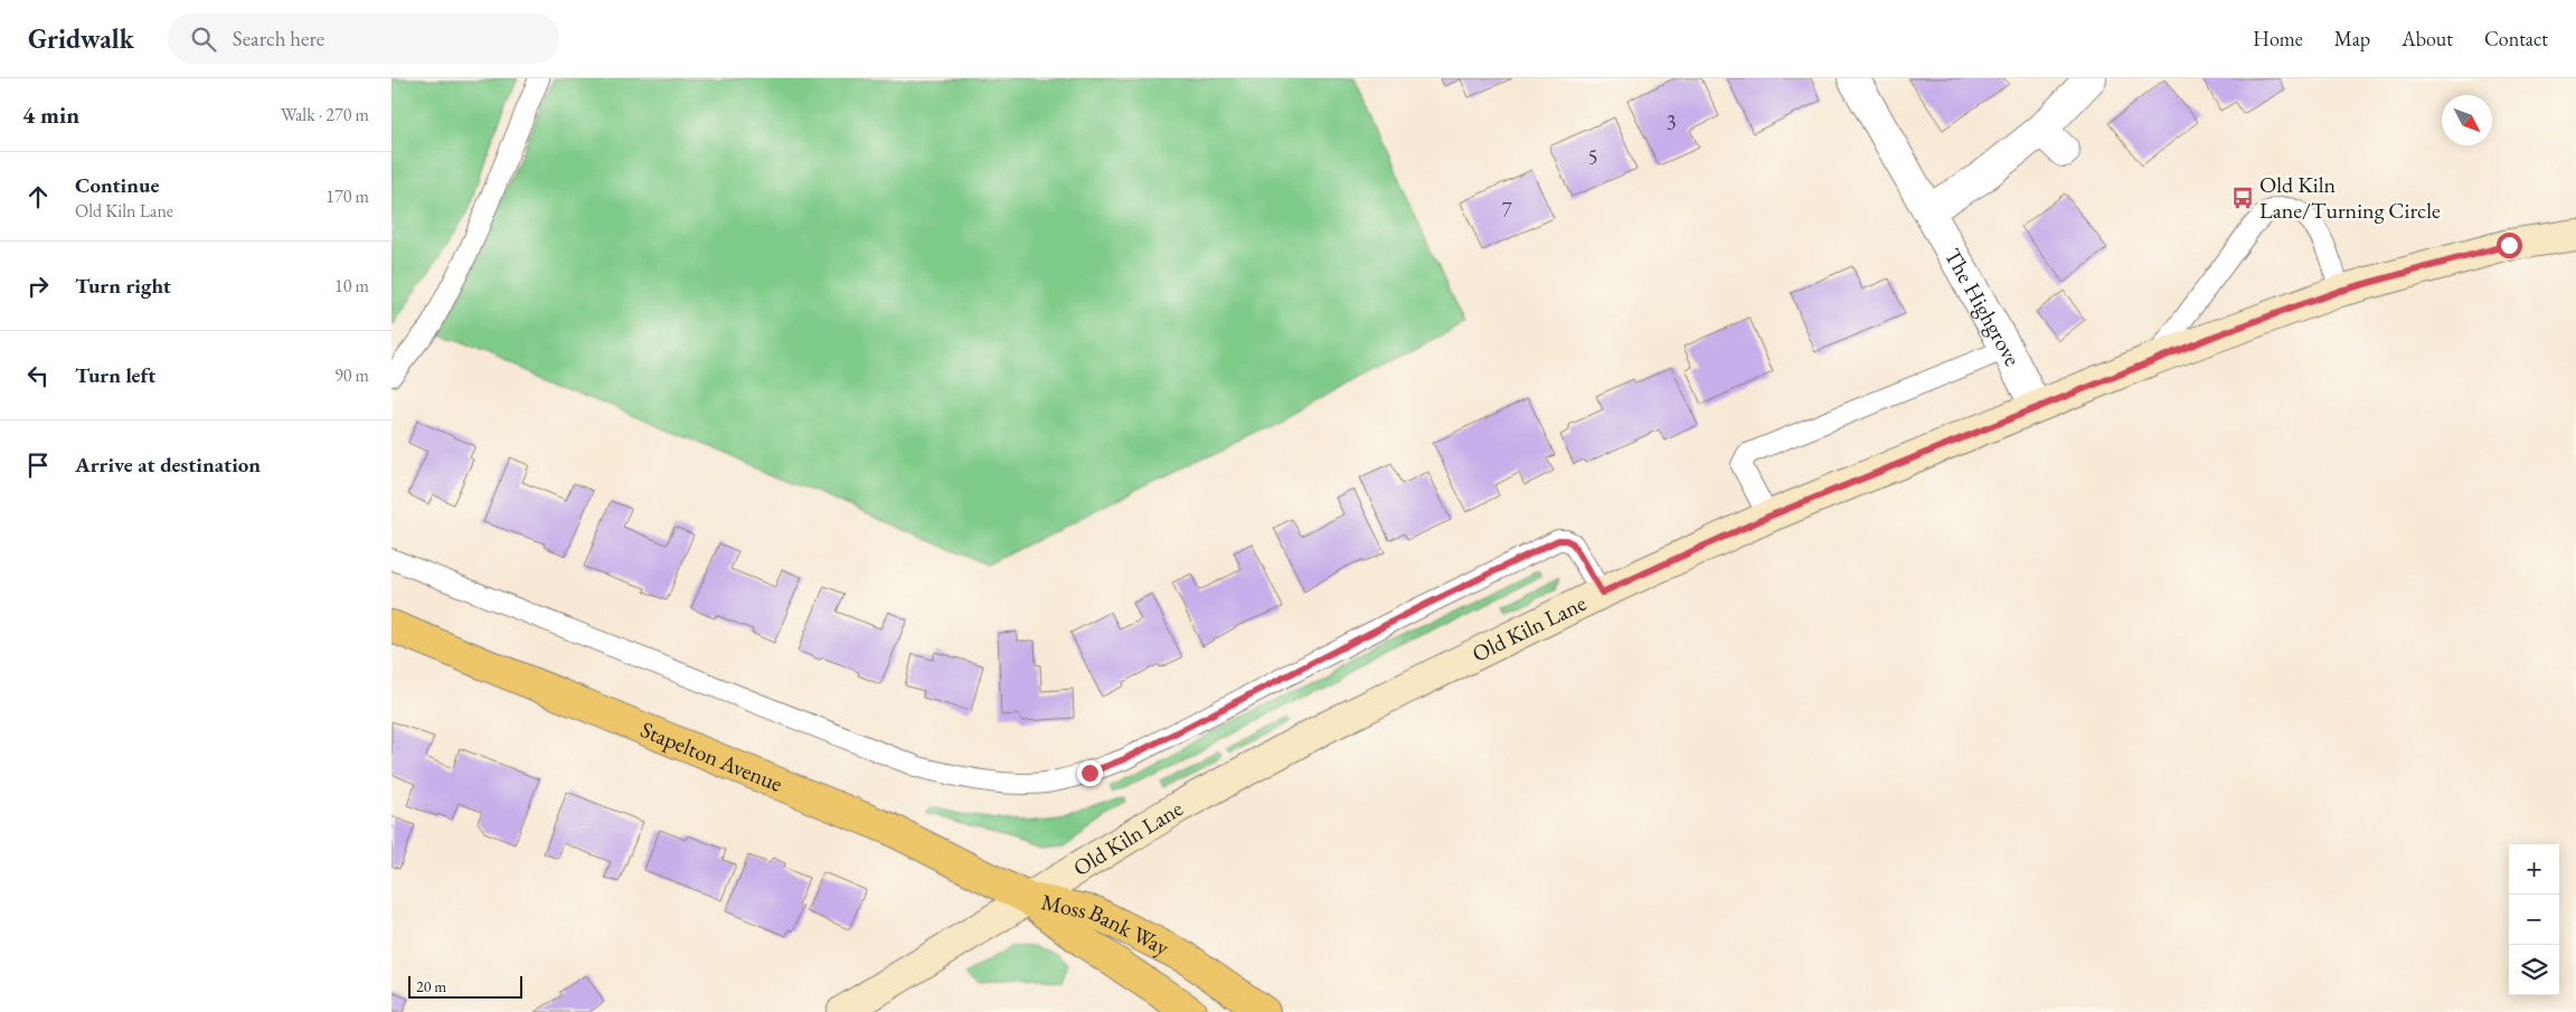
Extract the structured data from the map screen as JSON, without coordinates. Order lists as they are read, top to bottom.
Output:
{
  "streets": {
    "highway": ["Stapelton Avenue", "Moss Bank Way"],
    "main road": ["Old Kiln Lane"],
    "street": ["The Highgrove"]
  },
  "crossings": [
    ["The Highgrove", "Old Kiln Lane"],
    ["Old Kiln Lane", "Stapelton Avenue"],
    ["Old Kiln Lane", "Moss Bank Way"],
    ["Stapelton Avenue", "Moss Bank Way"]
  ],
  "places": {
    "bus stop": ["Old Kiln Lane/Turning Circle"]
  },
  "house_numbers": ["3", "5", "7"],
  "scale_bar": "20 m",
  "north": "bottom right",
  "page": {
    "header": "Gridwalk",
    "search": "Search here",
    "nav": [
      "Home",
      "Map",
      "About",
      "Contact"
    ],
    "heading": ["4 min", "Walk · 270 m"],
    "list": [
      ["Continue", "Old Kiln Lane", "170 m"],
      ["Turn right", "10 m"],
      ["Turn left", "90 m"],
      "Arrive at destination"
    ],
    "map_buttons": ["+", "−"],
    "scale": "20 m"
  }
}
